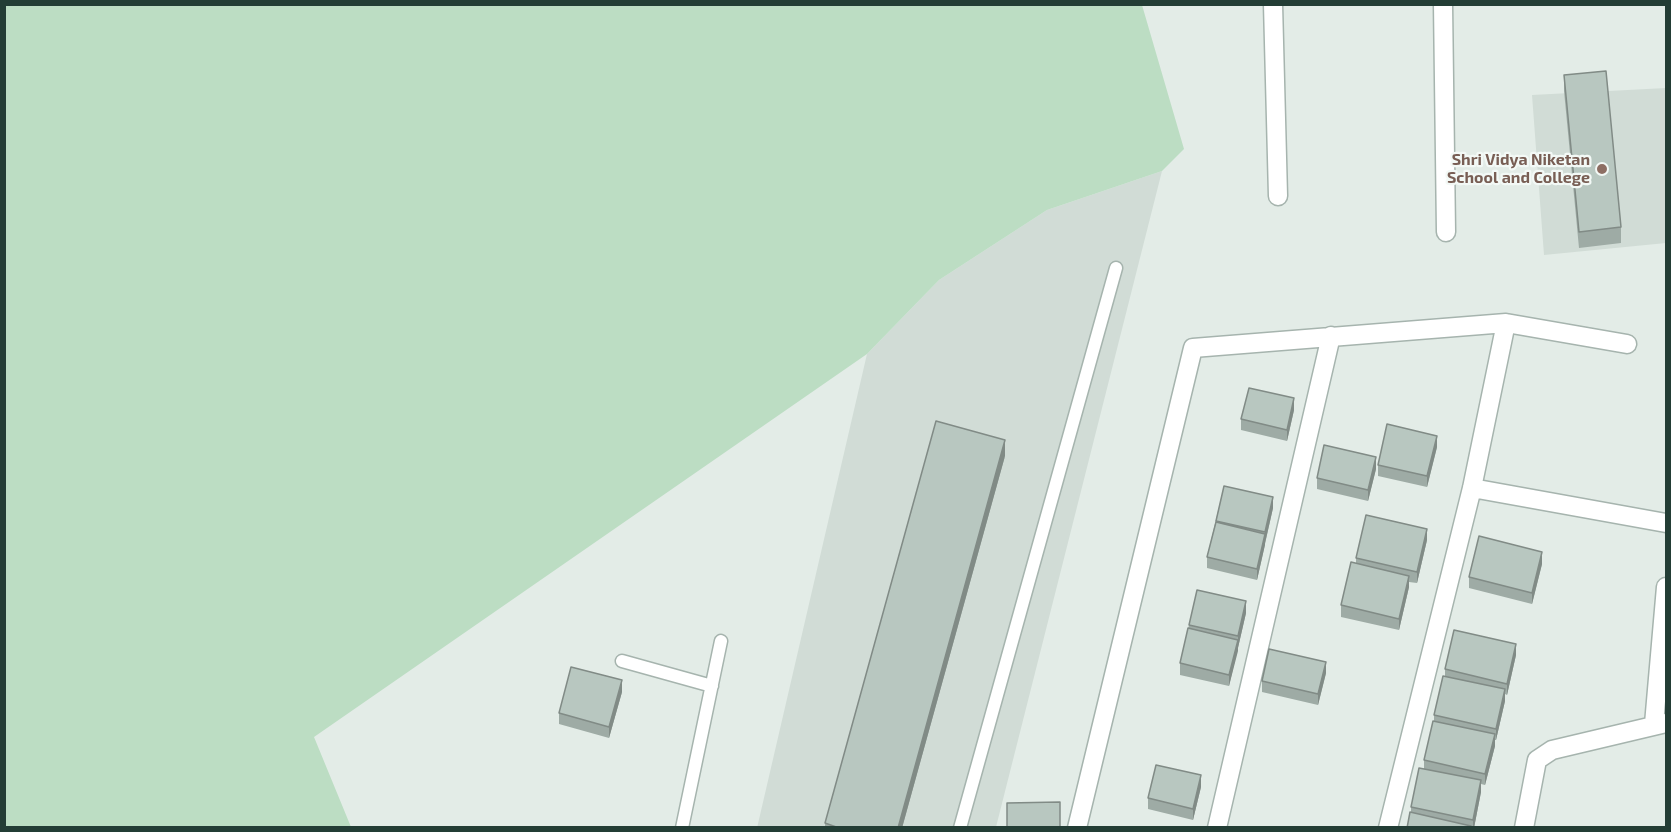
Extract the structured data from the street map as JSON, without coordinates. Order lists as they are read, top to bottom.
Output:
{
  "places": ["Shri Vidya Niketan School and College"]
}
